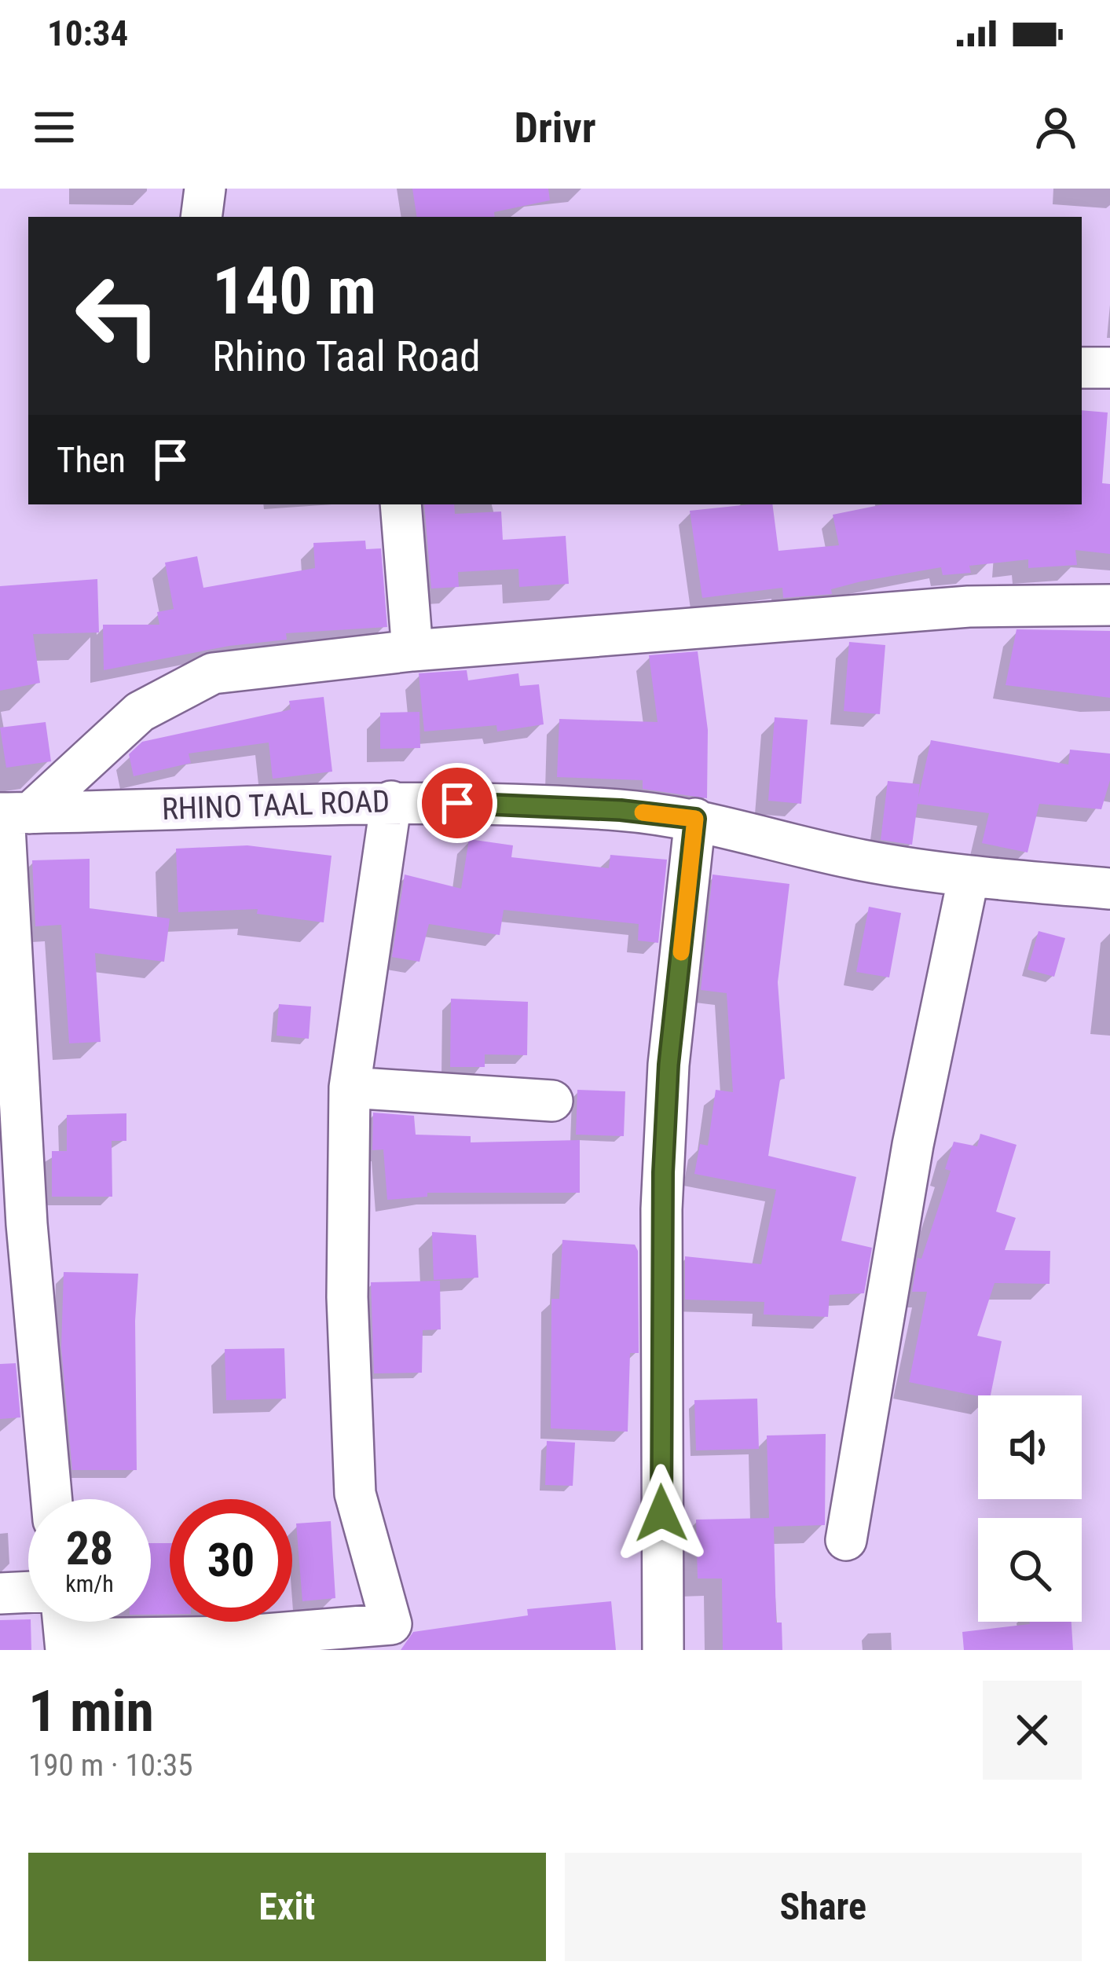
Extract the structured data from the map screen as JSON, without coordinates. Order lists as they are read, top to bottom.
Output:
{
  "streets": {
    "street": ["RHINO TAAL ROAD"]
  },
  "page": {
    "status": "10:34",
    "header": "Drivr",
    "turn": ["140 m", "Rhino Taal Road"],
    "then": "Then",
    "speed": "28 km/h",
    "limit": "30",
    "heading": ["1 min", "190 m · 10:35"],
    "buttons": ["Exit", "Share"]
  }
}
